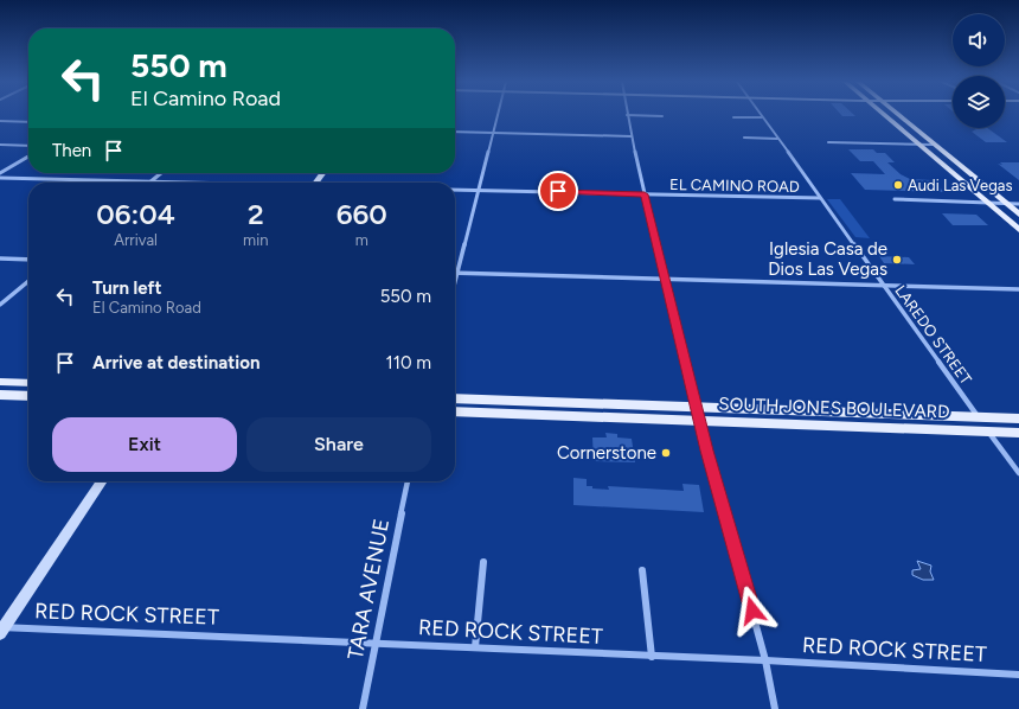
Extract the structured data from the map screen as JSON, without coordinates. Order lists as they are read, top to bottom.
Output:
{
  "streets": {
    "main road": ["SOUTH JONES BOULEVARD"],
    "street": [
      "EL CAMINO ROAD",
      "LAREDO STREET",
      "TARA AVENUE",
      "RED ROCK STREET"
    ]
  },
  "crossings": [
    ["EL CAMINO ROAD", "LAREDO STREET"],
    ["LAREDO STREET", "SOUTH JONES BOULEVARD"],
    ["TARA AVENUE", "RED ROCK STREET"]
  ],
  "places": ["Audi Las Vegas", "Iglesia Casa de Dios Las Vegas", "Cornerstone"],
  "page": {
    "turn": ["550 m", "El Camino Road"],
    "then": "Then",
    "eta": [
      "06:04",
      "Arrival",
      "2",
      "min",
      "660",
      "m"
    ],
    "list": [
      {
        "name": "Turn left",
        "note": "El Camino Road",
        "value": "550 m"
      },
      {
        "name": "Arrive at destination",
        "value": "110 m"
      }
    ],
    "buttons": ["Exit", "Share"]
  }
}
